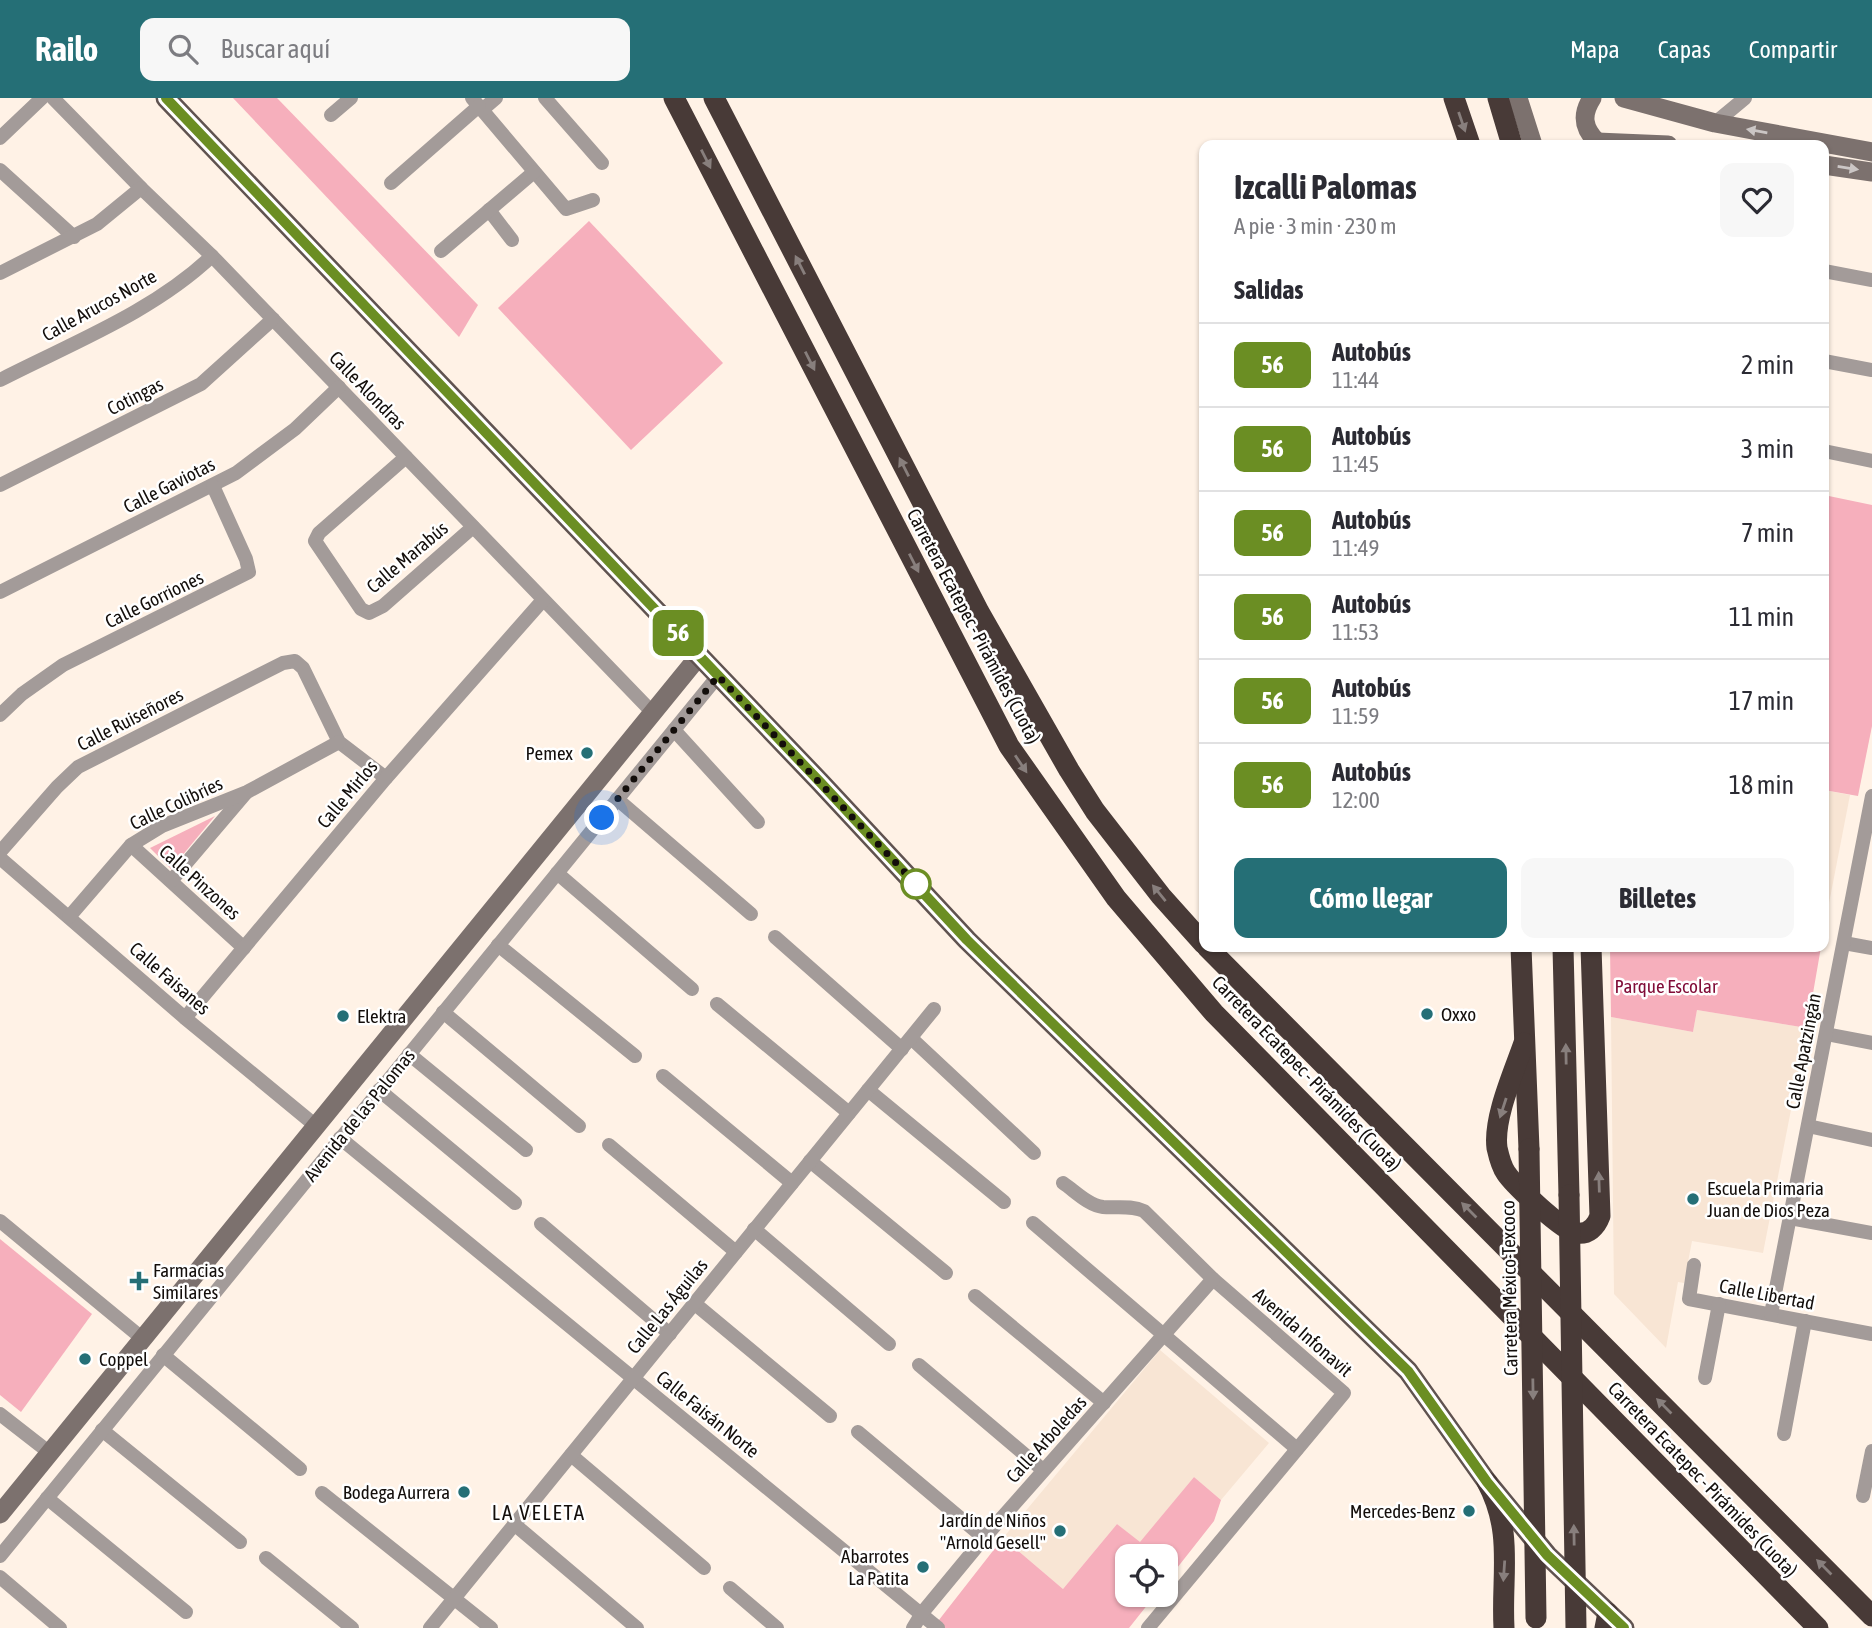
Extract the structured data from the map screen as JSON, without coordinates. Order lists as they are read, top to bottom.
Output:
{
  "streets": {
    "highway": ["Carretera Ecatepec - Pirámides (Cuota)", "Carretera México-Texcoco"],
    "main road": ["Avenida de las Palomas"],
    "street": [
      "Calle Arucos Norte",
      "Calle Alondras",
      "Cotingas",
      "Calle Gaviotas",
      "Calle Marabús",
      "Calle Gorriones",
      "Calle Ruiseñores",
      "Calle Mirlos",
      "Calle Colibríes",
      "Calle Pinzones",
      "Calle Faisanes",
      "Calle Apatzingán",
      "Calle Libertad",
      "Calle Las Águilas",
      "Avenida Infonavit",
      "Calle Faisán Norte",
      "Calle Arboledas"
    ]
  },
  "crossings": [
    ["Calle Arucos Norte", "Calle Alondras"],
    ["Calle Alondras", "Cotingas"],
    ["Calle Alondras", "Calle Gaviotas"],
    ["Calle Alondras", "Calle Marabús"],
    ["Calle Alondras", "Calle Mirlos"],
    ["Calle Alondras", "Avenida de las Palomas"],
    ["Calle Gaviotas", "Calle Gorriones"],
    ["Calle Ruiseñores", "Calle Colibríes"],
    ["Calle Mirlos", "Calle Pinzones"],
    ["Calle Mirlos", "Calle Faisanes"],
    ["Calle Colibríes", "Calle Pinzones"],
    ["Calle Colibríes", "Calle Faisanes"],
    ["Calle Faisanes", "Avenida de las Palomas"],
    ["Calle Apatzingán", "Calle Libertad"],
    ["Avenida de las Palomas", "Calle Faisán Norte"],
    ["Calle Las Águilas", "Calle Faisán Norte"],
    ["Avenida Infonavit", "Calle Arboledas"],
    ["Calle Faisán Norte", "Calle Arboledas"]
  ],
  "districts": ["LA VELETA"],
  "parks": ["Parque Escolar"],
  "places": {
    "other": [
      "Pemex",
      "Oxxo",
      "Elektra",
      "Escuela Primaria Juan de Dios Peza",
      "Coppel",
      "Bodega Aurrera",
      "Mercedes-Benz",
      "Jardín de Niños \"Arnold Gesell\"",
      "Abarrotes La Patita"
    ],
    "health": ["Farmacias Similares"]
  },
  "lines": ["bus line 56"],
  "page": {
    "header": "Railo",
    "search": "Buscar aquí",
    "nav": ["Mapa", "Capas", "Compartir"],
    "on_map": "56",
    "heading": [
      ["Izcalli Palomas", "A pie · 3 min · 230 m"],
      "Salidas"
    ],
    "list": [
      {
        "mark": "56",
        "name": "Autobús",
        "note": "11:44",
        "value": "2 min"
      },
      {
        "mark": "56",
        "name": "Autobús",
        "note": "11:45",
        "value": "3 min"
      },
      {
        "mark": "56",
        "name": "Autobús",
        "note": "11:49",
        "value": "7 min"
      },
      {
        "mark": "56",
        "name": "Autobús",
        "note": "11:53",
        "value": "11 min"
      },
      {
        "mark": "56",
        "name": "Autobús",
        "note": "11:59",
        "value": "17 min"
      },
      {
        "mark": "56",
        "name": "Autobús",
        "note": "12:00",
        "value": "18 min"
      }
    ],
    "buttons": ["Cómo llegar", "Billetes"]
  }
}
